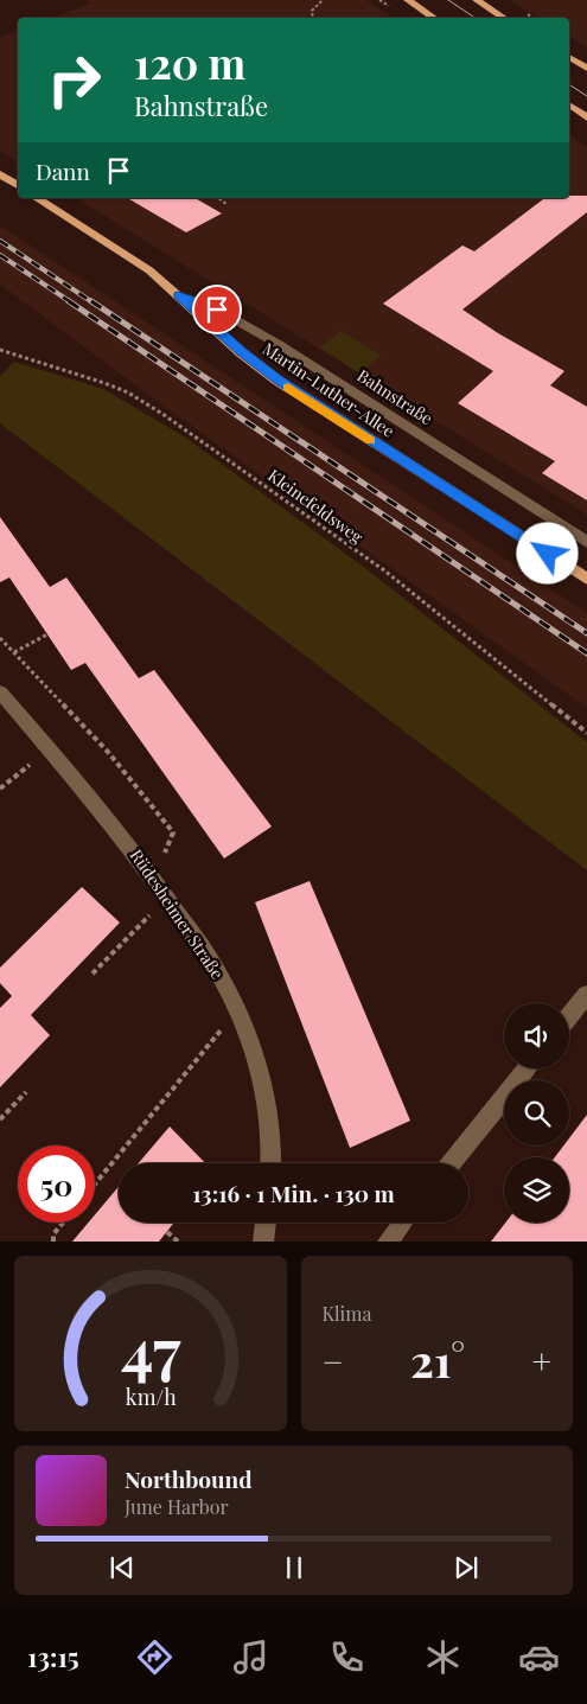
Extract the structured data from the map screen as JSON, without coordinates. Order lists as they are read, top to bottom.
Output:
{
  "streets": {
    "main road": ["Martin-Luther-Allee"],
    "street": ["Bahnstraße", "Rüdesheimer Straße"],
    "path": ["Kleinefeldsweg"]
  },
  "crossings": [
    ["Martin-Luther-Allee", "Bahnstraße"]
  ],
  "page": {
    "turn": ["120 m", "Bahnstraße"],
    "then": "Dann",
    "limit": "50",
    "trip": "13:16 · 1 Min. · 130 m",
    "tile": "Klima",
    "heat": ["−", "21°", "+"],
    "song": ["Northbound", "June Harbor"],
    "tabs": "13:15",
    "gauge": ["47", "km/h"]
  }
}
